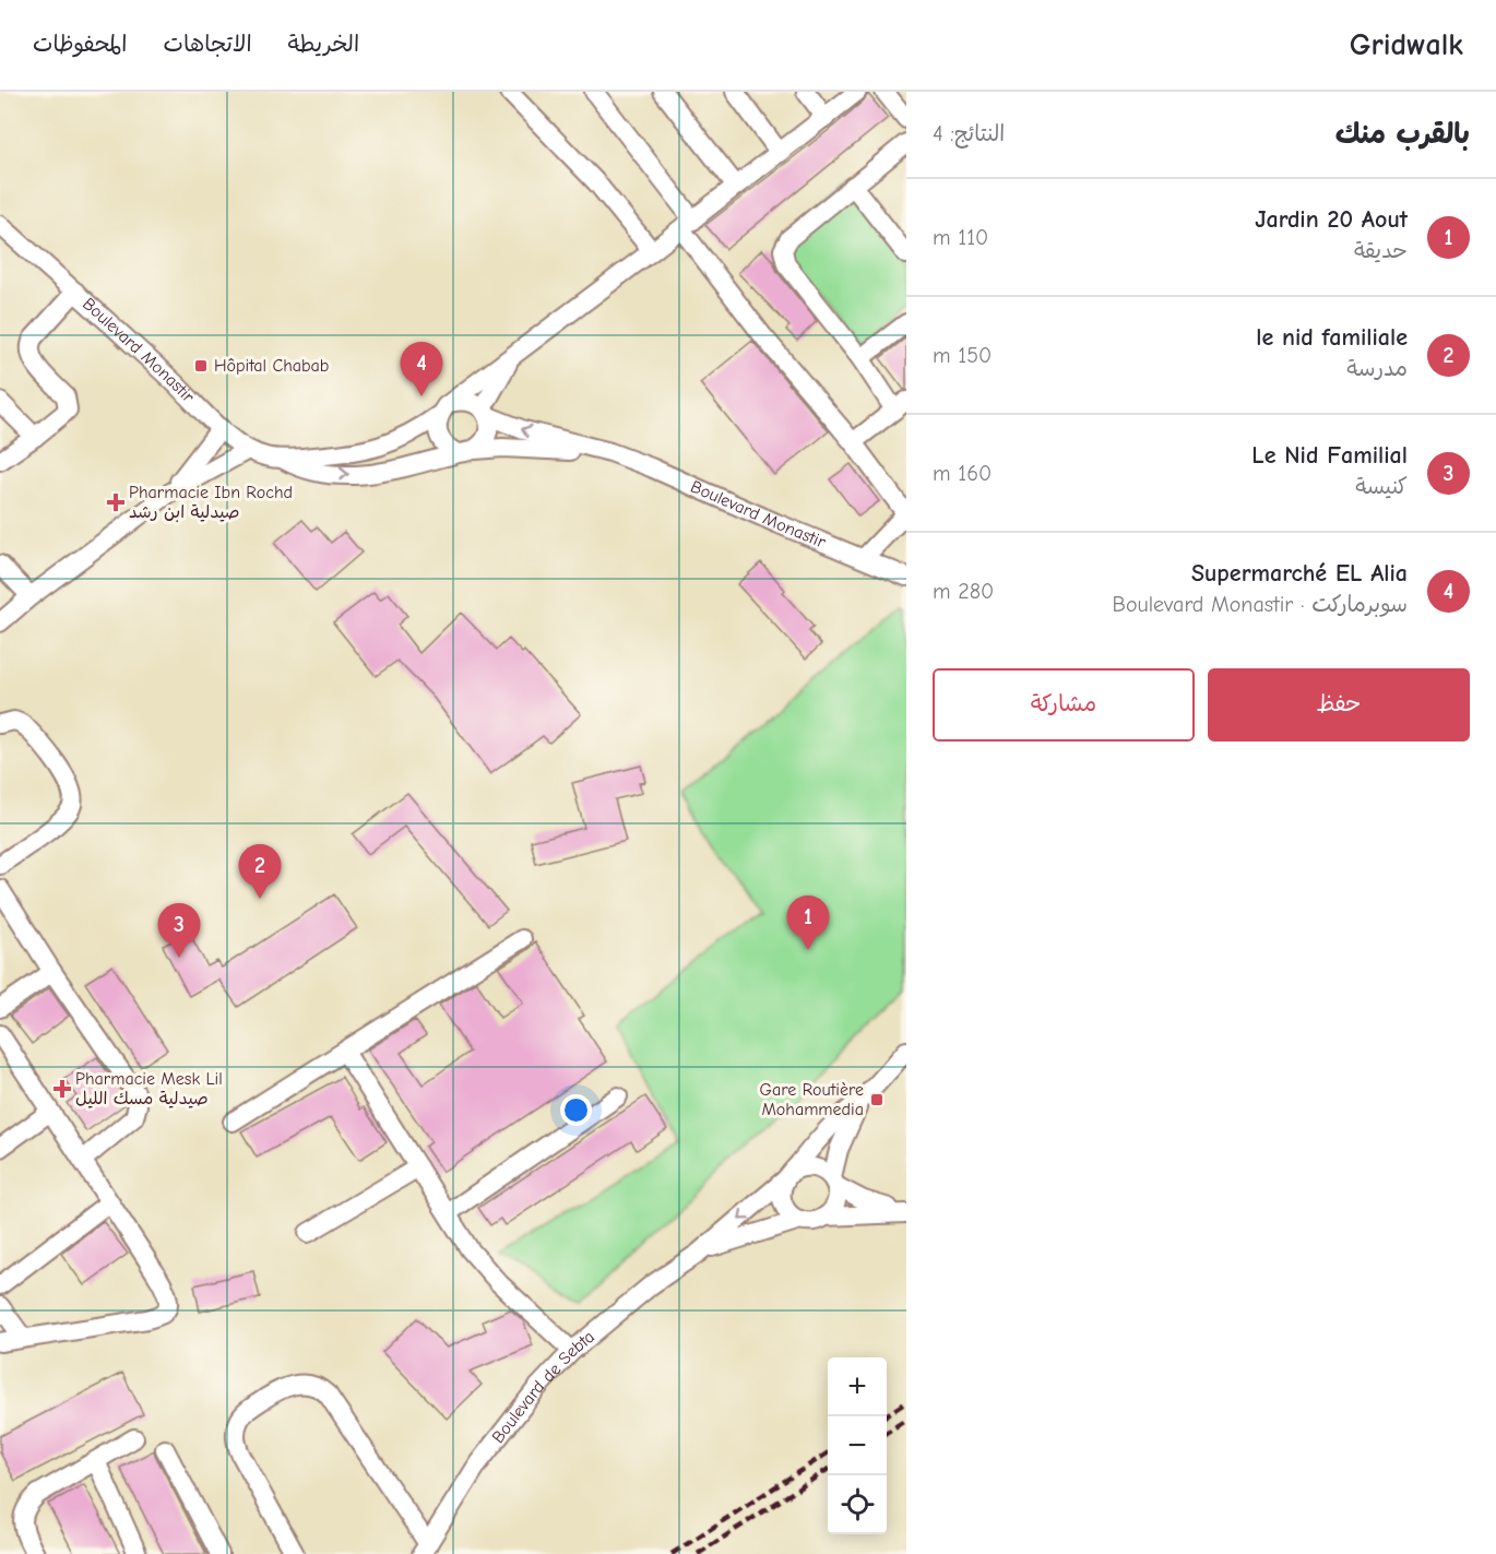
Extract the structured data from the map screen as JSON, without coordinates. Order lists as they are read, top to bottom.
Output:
{
  "streets": {
    "street": ["Boulevard Monastir", "Boulevard de Sebta"]
  },
  "places": {
    "transit": ["Hôpital Chabab", "Gare Routière Mohammedia"],
    "health": ["Pharmacie Ibn Rochd صيدلية ابن رشد", "Pharmacie Mesk Lil صيدلية مسك الليل"]
  },
  "page": {
    "header": "Gridwalk",
    "nav": ["الخريطة", "الاتجاهات", "المحفوظات"],
    "heading": ["بالقرب منك", "النتائج: 4"],
    "list": [
      {
        "mark": "1",
        "name": "Jardin 20 Aout",
        "note": "حديقة",
        "value": "110 m"
      },
      {
        "mark": "2",
        "name": "le nid familiale",
        "note": "مدرسة",
        "value": "150 m"
      },
      {
        "mark": "3",
        "name": "Le Nid Familial",
        "note": "كنيسة",
        "value": "160 m"
      },
      {
        "mark": "4",
        "name": "Supermarché EL Alia",
        "note": "سوبرماركت · Boulevard Monastir",
        "value": "280 m"
      }
    ],
    "pins": [
      "4",
      "2",
      "1",
      "3"
    ],
    "buttons": ["حفظ", "مشاركة"],
    "map_buttons": ["+", "−"]
  }
}
